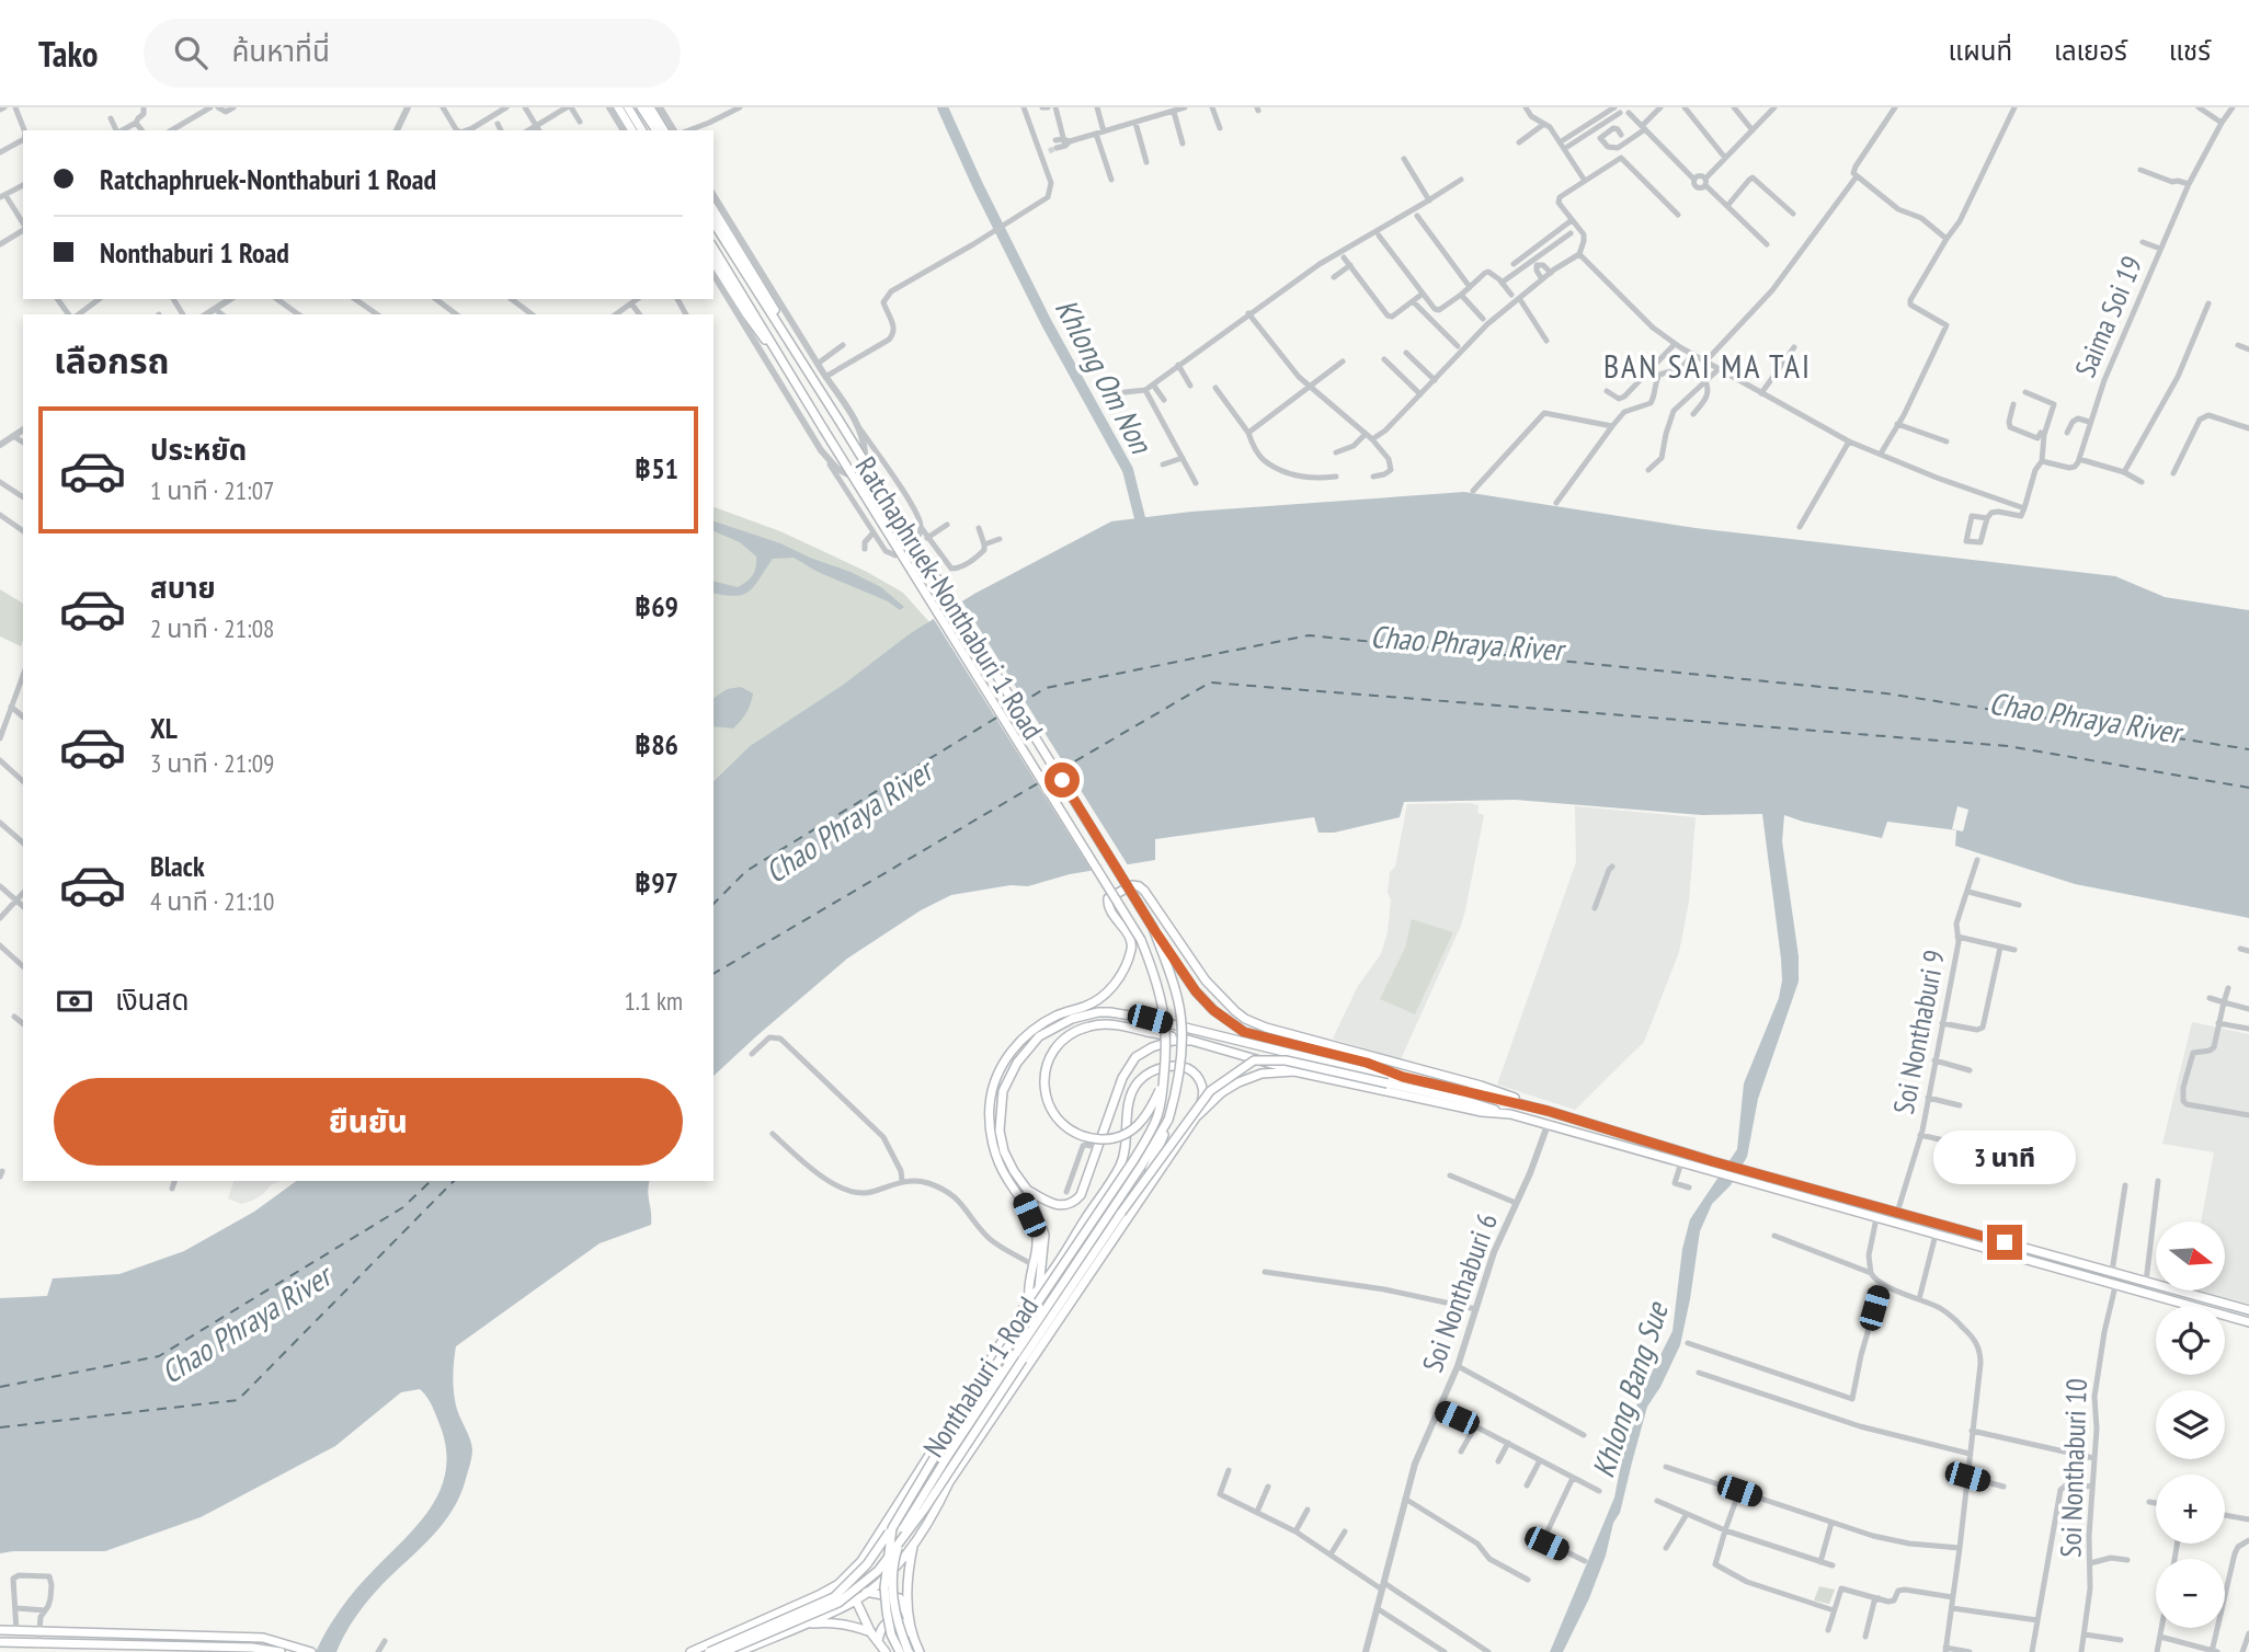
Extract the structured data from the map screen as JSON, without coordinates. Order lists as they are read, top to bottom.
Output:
{
  "streets": {
    "main road": ["Ratchaphruek-Nonthaburi 1 Road", "Nonthaburi 1 Road"],
    "street": [
      "Saima Soi 19",
      "Soi Nonthaburi 9",
      "Soi Nonthaburi 6",
      "Soi Nonthaburi 10"
    ]
  },
  "crossings": [
    ["Soi Nonthaburi 9", "Nonthaburi 1 Road"],
    ["Soi Nonthaburi 6", "Nonthaburi 1 Road"],
    ["Nonthaburi 1 Road", "Soi Nonthaburi 10"]
  ],
  "districts": ["BAN SAI MA TAI"],
  "water": ["Khlong Om Non", "Chao Phraya River", "Khlong Bang Sue"],
  "north": "right",
  "page": {
    "header": "Tako",
    "search": "ค้นหาที่นี่",
    "nav": ["แผนที่", "เลเยอร์", "แชร์"],
    "banner": ["Ratchaphruek-Nonthaburi 1 Road", "Nonthaburi 1 Road"],
    "heading": "เลือกรถ",
    "list": [
      {
        "name": "ประหยัด",
        "note": "1 นาที · 21:07",
        "value": "฿51"
      },
      {
        "name": "สบาย",
        "note": "2 นาที · 21:08",
        "value": "฿69"
      },
      {
        "name": "XL",
        "note": "3 นาที · 21:09",
        "value": "฿86"
      },
      {
        "name": "Black",
        "note": "4 นาที · 21:10",
        "value": "฿97"
      }
    ],
    "pay": ["เงินสด", "1.1 km"],
    "buttons": "ยืนยัน",
    "bubble": "3 นาที",
    "map_buttons": ["+", "−"]
  }
}
